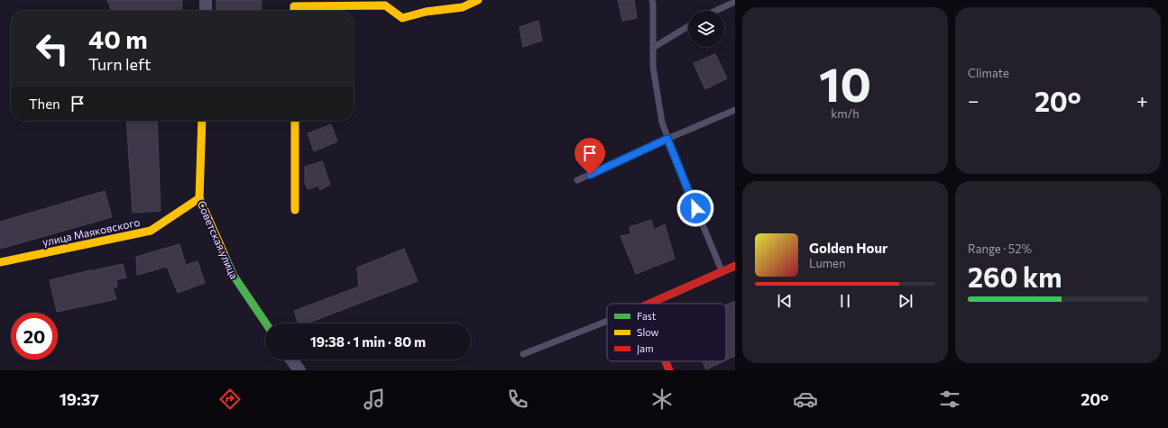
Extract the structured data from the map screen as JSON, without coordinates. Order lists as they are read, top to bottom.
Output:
{
  "streets": {
    "street": ["улица Маяковского", "Советская улица"]
  },
  "crossings": [
    ["улица Маяковского", "Советская улица"]
  ],
  "legend": ["Fast", "Slow", "Jam"],
  "page": {
    "tile": [
      ["10", "km/h"],
      "Climate",
      ["Range · 52%", "260 km"]
    ],
    "turn": ["40 m", "Turn left"],
    "heat": ["−", "20°", "+"],
    "then": "Then",
    "song": ["Golden Hour", "Lumen"],
    "limit": "20",
    "trip": "19:38 · 1 min · 80 m",
    "tabs": ["19:37", "20°"]
  }
}
